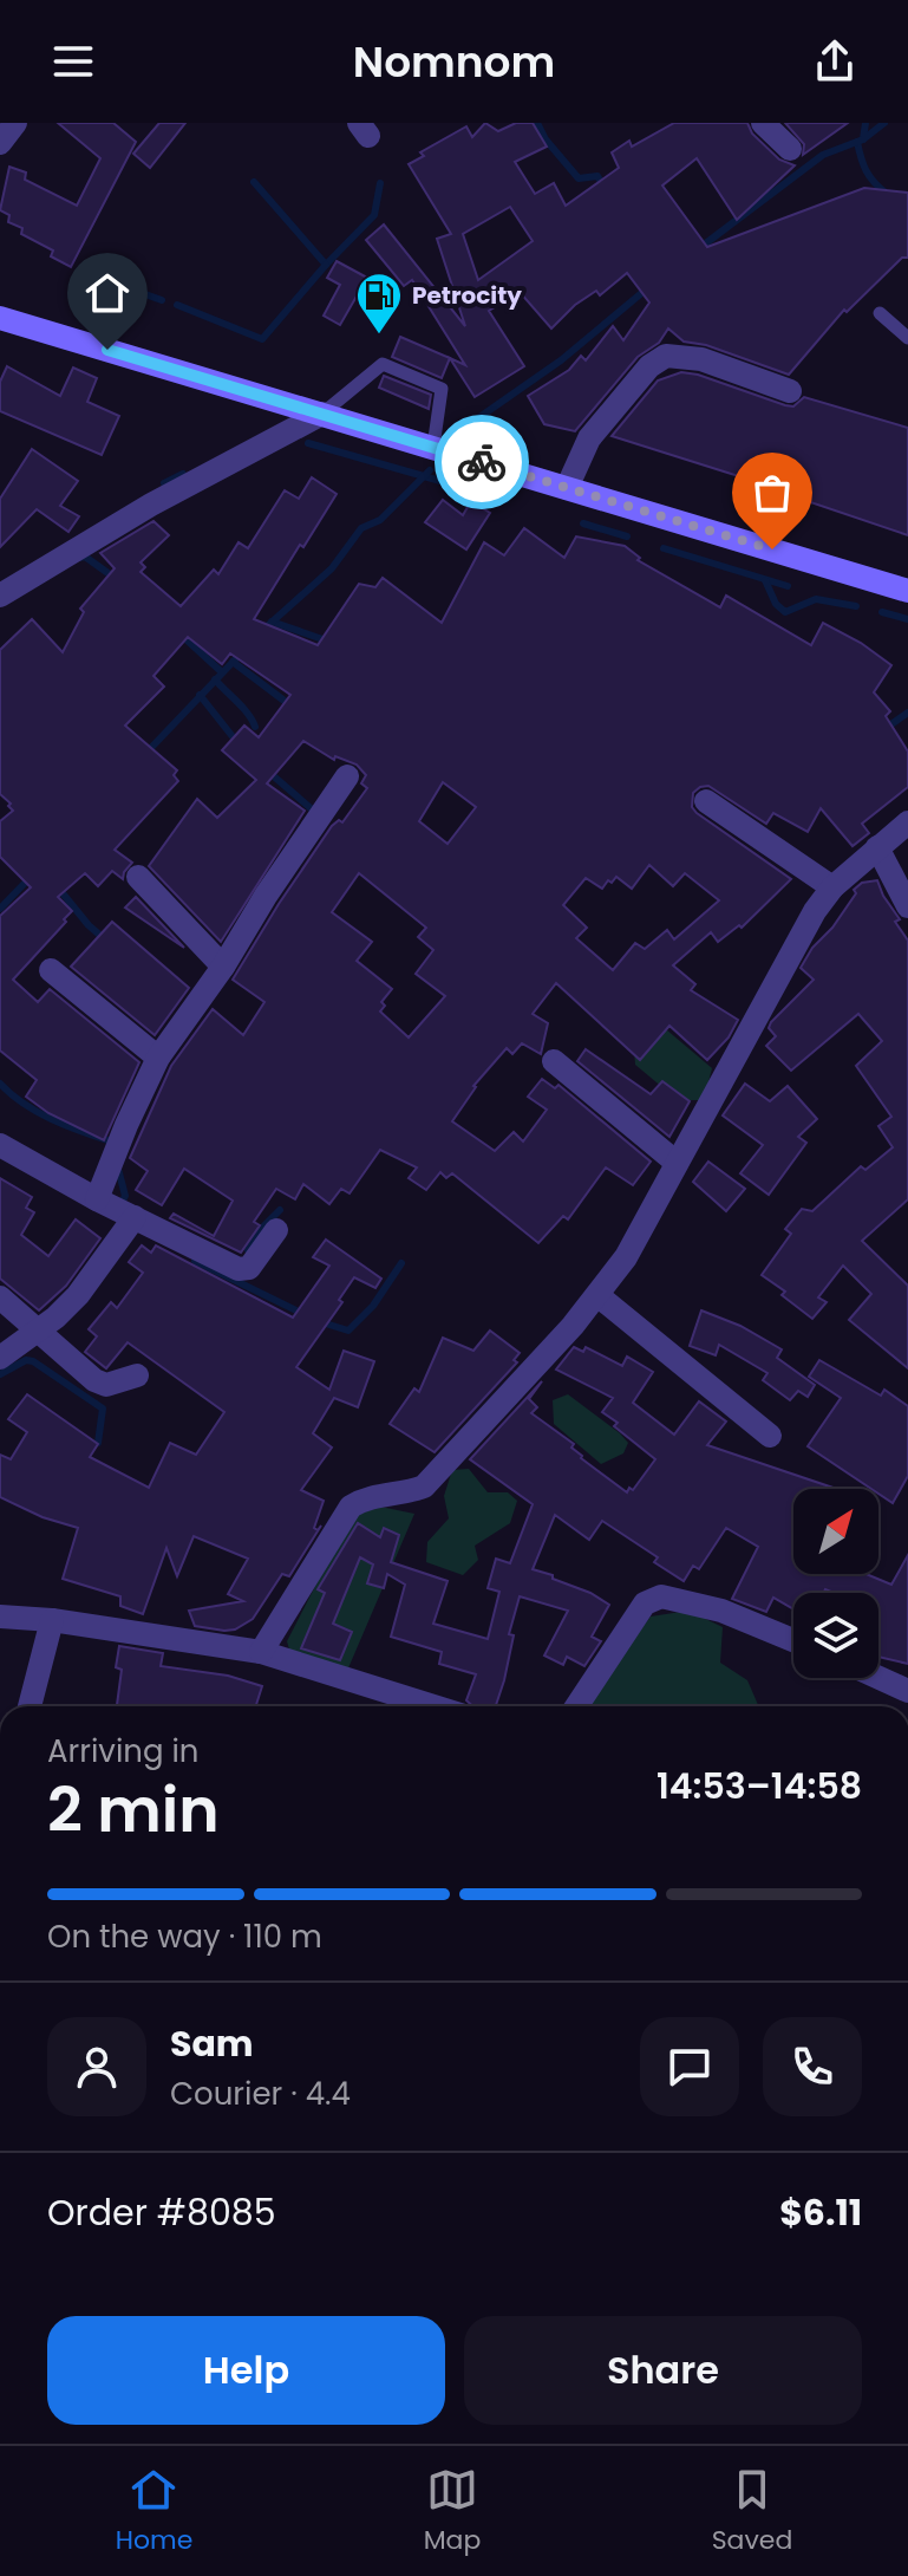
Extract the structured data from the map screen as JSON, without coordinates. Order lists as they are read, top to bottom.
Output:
{
  "places": {
    "fuel station": ["Petrocity"]
  },
  "north": "top right",
  "page": {
    "header": "Nomnom",
    "heading": ["2 min", "Arriving in", "14:53–14:58"],
    "panel": [
      "Sam",
      "Courier · 4.4",
      "Order #8085",
      "$6.11"
    ],
    "bar": "On the way · 110 m",
    "buttons": ["Help", "Share"],
    "tabs": ["Home", "Map", "Saved"]
  }
}
